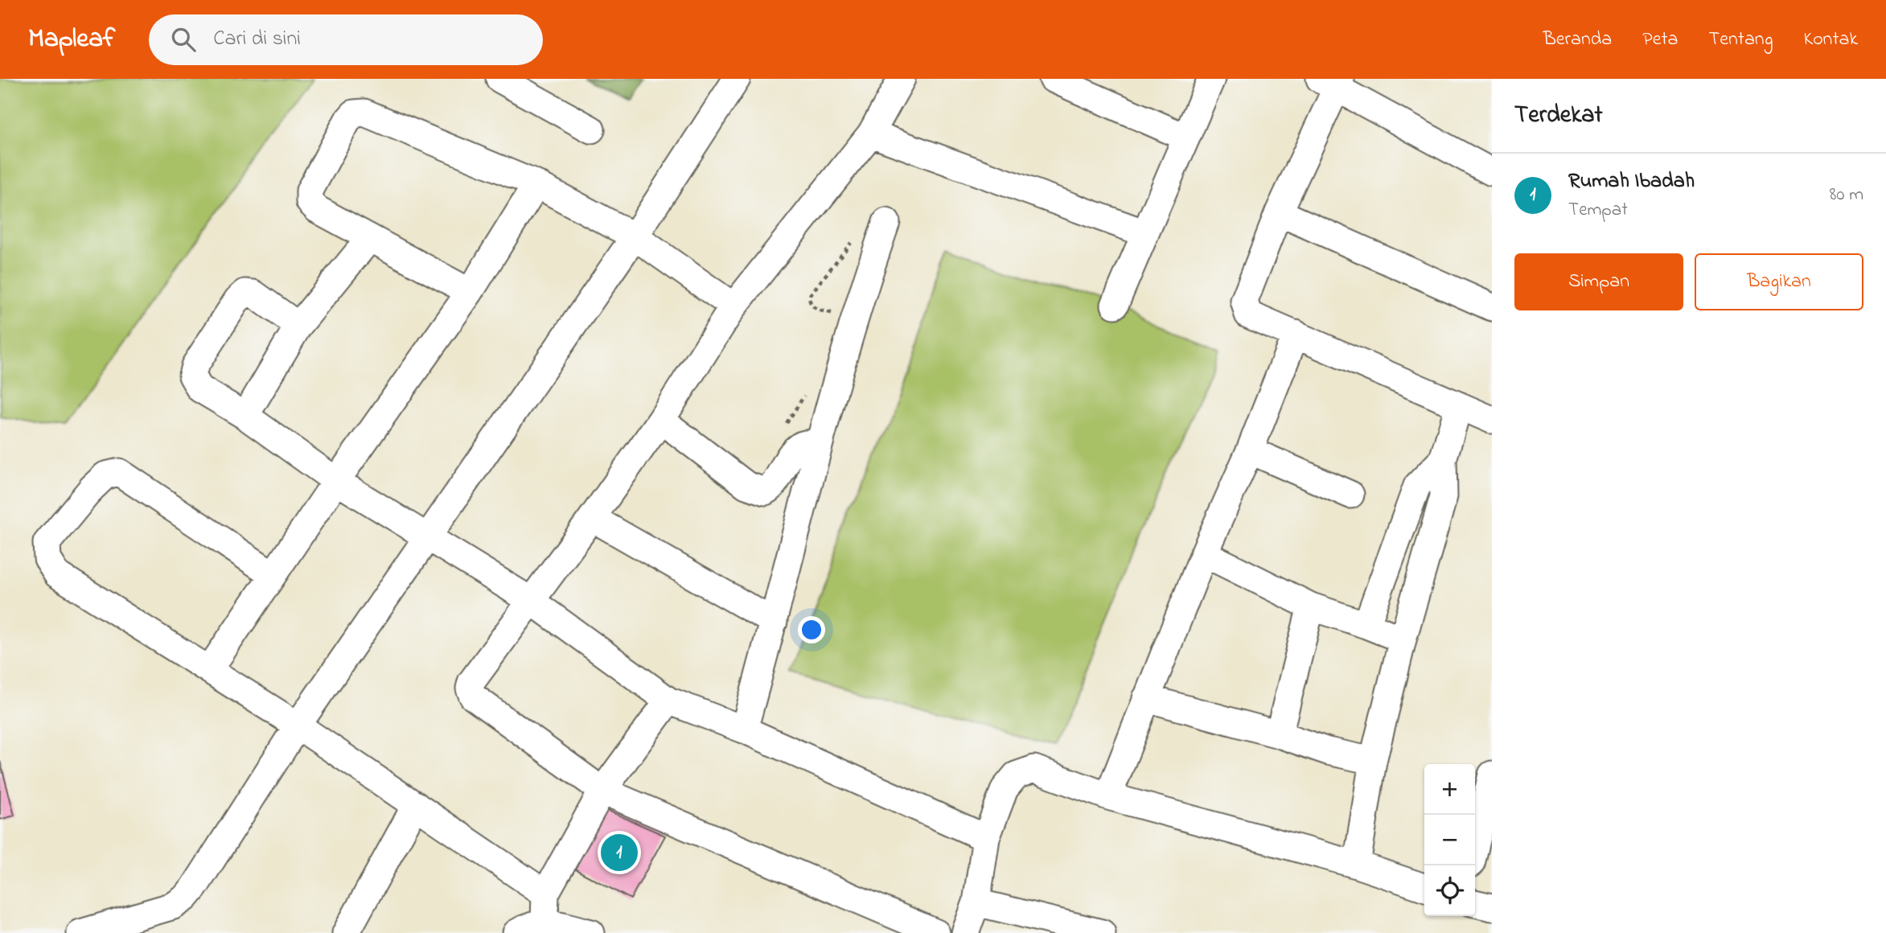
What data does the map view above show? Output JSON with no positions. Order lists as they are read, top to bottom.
{
  "page": {
    "header": "Mapleaf",
    "search": "Cari di sini",
    "nav": [
      "Beranda",
      "Peta",
      "Tentang",
      "Kontak"
    ],
    "heading": "Terdekat",
    "list": [
      {
        "mark": "1",
        "name": "Rumah Ibadah",
        "note": "Tempat",
        "value": "80 m"
      }
    ],
    "buttons": ["Simpan", "Bagikan"],
    "map_buttons": ["+", "−"],
    "pins": "1"
  }
}
